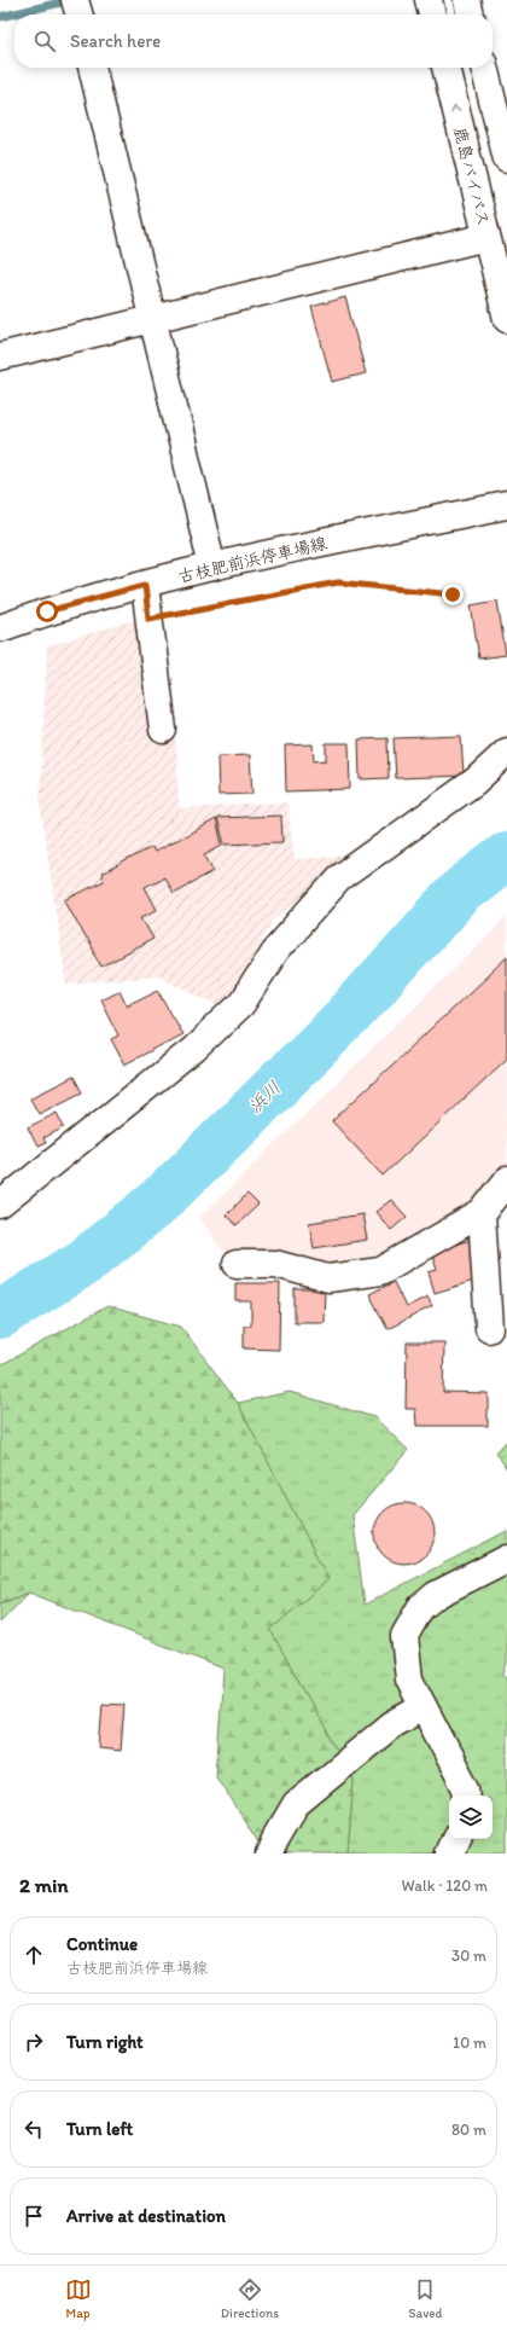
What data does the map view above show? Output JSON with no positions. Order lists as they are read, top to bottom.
{
  "streets": {
    "main road": ["鹿島バイパス", "古枝肥前浜停車場線"]
  },
  "water": ["浜川"],
  "page": {
    "search": "Search here",
    "heading": ["2 min", "Walk · 120 m"],
    "list": [
      ["Continue", "古枝肥前浜停車場線", "30 m"],
      ["Turn right", "10 m"],
      ["Turn left", "80 m"],
      "Arrive at destination"
    ],
    "nav": ["Map", "Directions", "Saved"]
  }
}
